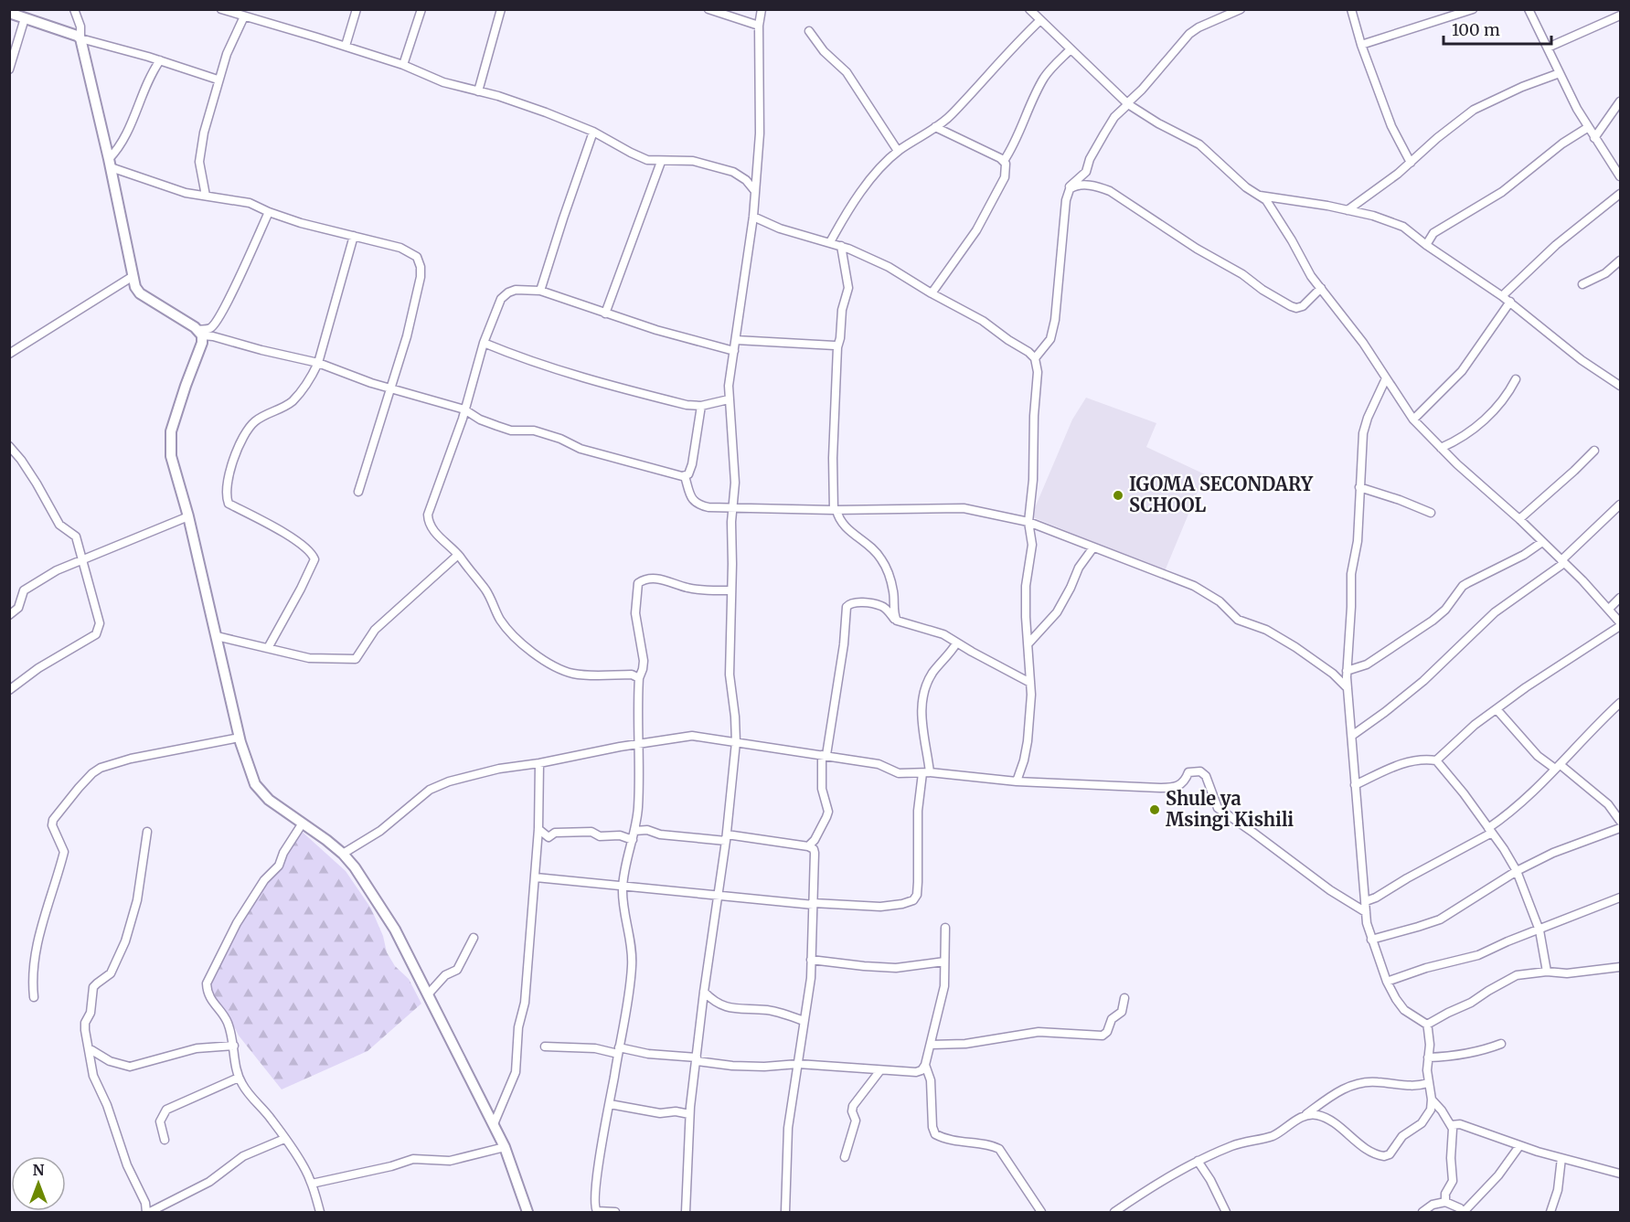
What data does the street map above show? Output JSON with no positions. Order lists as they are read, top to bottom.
{
  "places": ["IGOMA SECONDARY SCHOOL", "Shule ya Msingi Kishili"],
  "scale_bar": "100 m",
  "north": "top"
}
